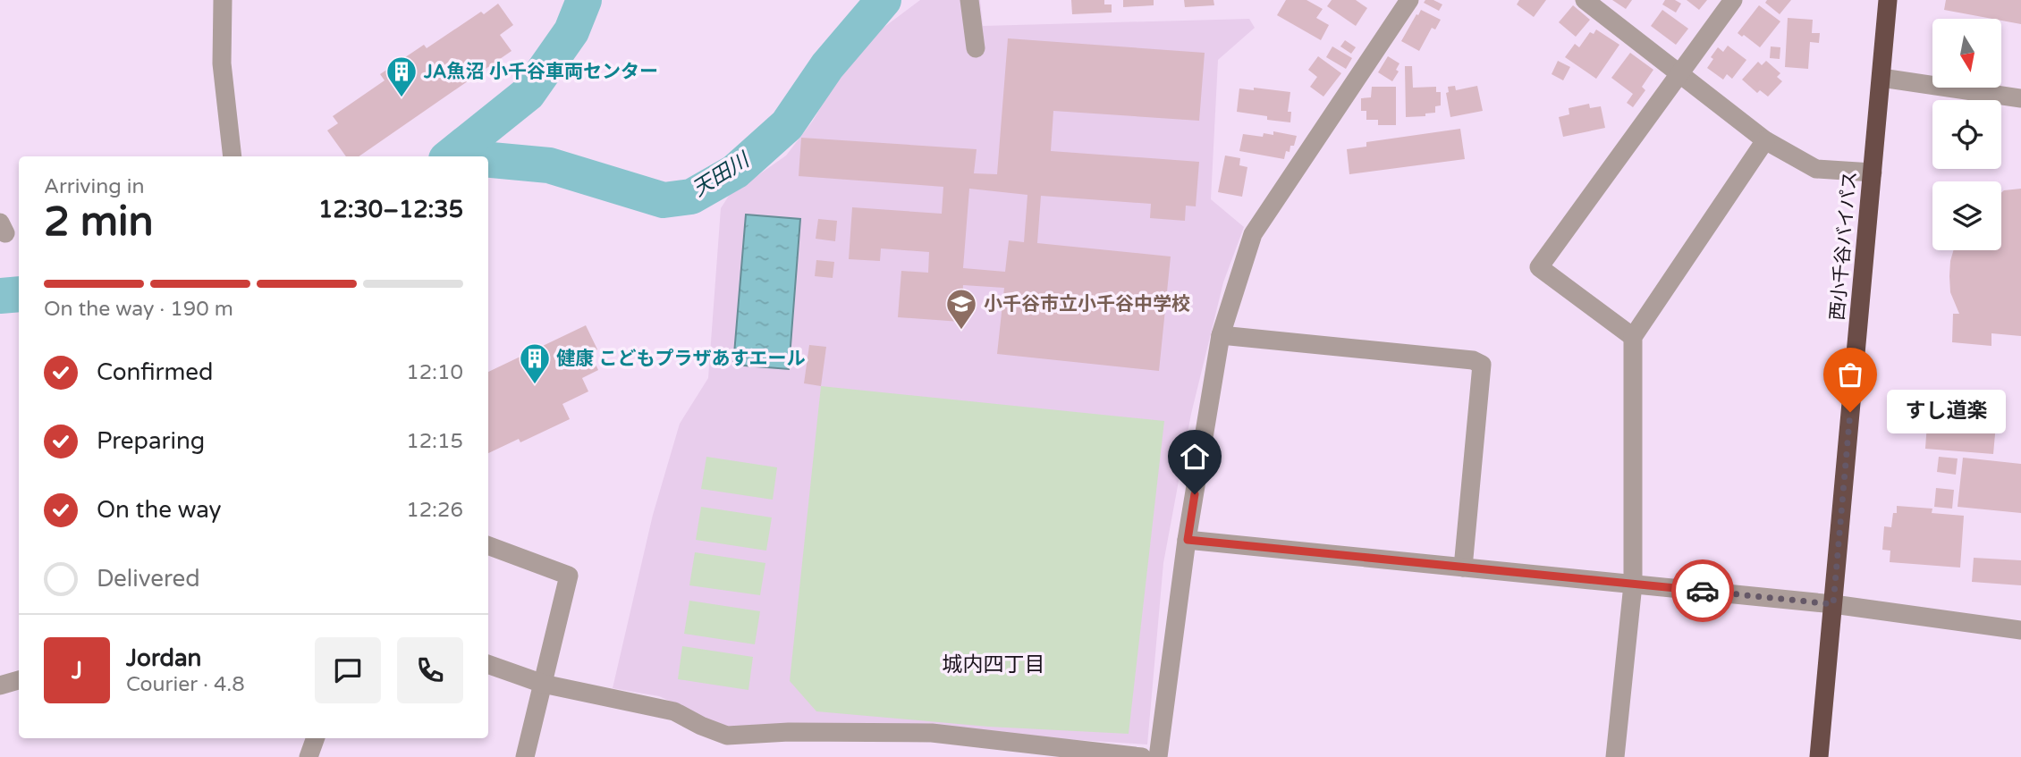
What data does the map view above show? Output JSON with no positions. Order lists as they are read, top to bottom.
{
  "streets": {
    "highway": ["西小千谷バイパス"]
  },
  "districts": ["城内四丁目"],
  "water": ["天田川"],
  "places": {
    "building": ["JA魚沼 小千谷車両センター", "健康 こどもプラザあすエール"],
    "school or university": ["小千谷市立小千谷中学校"],
    "other": ["すし道楽"]
  },
  "north": "bottom",
  "page": {
    "heading": ["2 min", "Arriving in", "12:30–12:35"],
    "panel": ["Jordan", "Courier · 4.8"],
    "bar": "On the way · 190 m",
    "list": [
      ["Confirmed", "12:10"],
      ["Preparing", "12:15"],
      ["On the way", "12:26"],
      "Delivered"
    ],
    "bubble": "すし道楽",
    "round": "J"
  }
}
